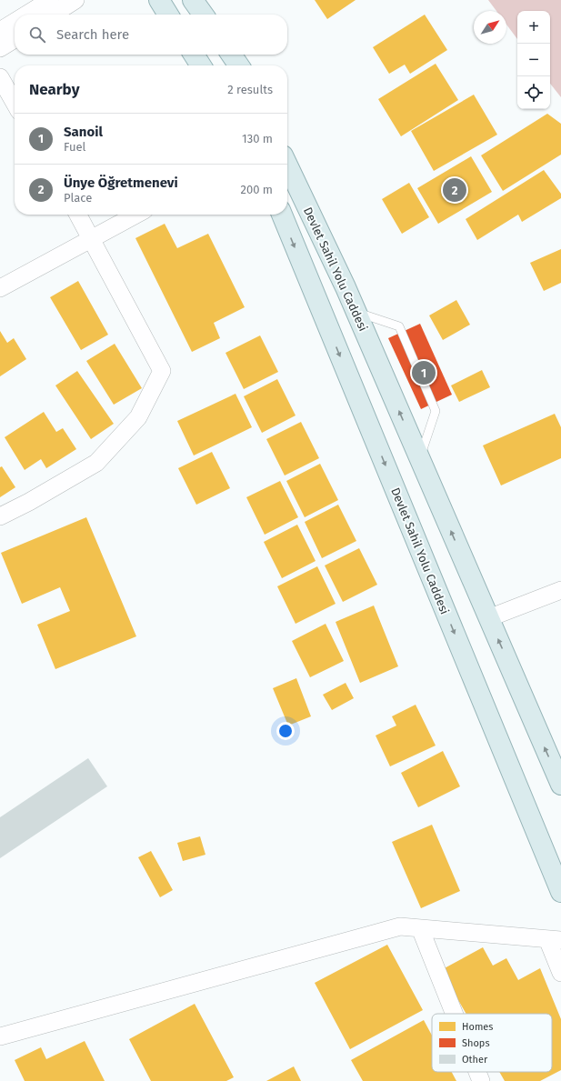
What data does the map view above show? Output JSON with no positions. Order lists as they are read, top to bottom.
{
  "streets": {
    "main road": ["Devlet Sahil Yolu Caddesi"]
  },
  "legend": ["Homes", "Shops", "Other"],
  "north": "top right",
  "page": {
    "map_buttons": ["+", "−"],
    "search": "Search here",
    "heading": ["Nearby", "2 results"],
    "list": [
      {
        "mark": "1",
        "name": "Sanoil",
        "note": "Fuel",
        "value": "130 m"
      },
      {
        "mark": "2",
        "name": "Ünye Öğretmenevi",
        "note": "Place",
        "value": "200 m"
      }
    ],
    "pins": ["2", "1"]
  }
}
